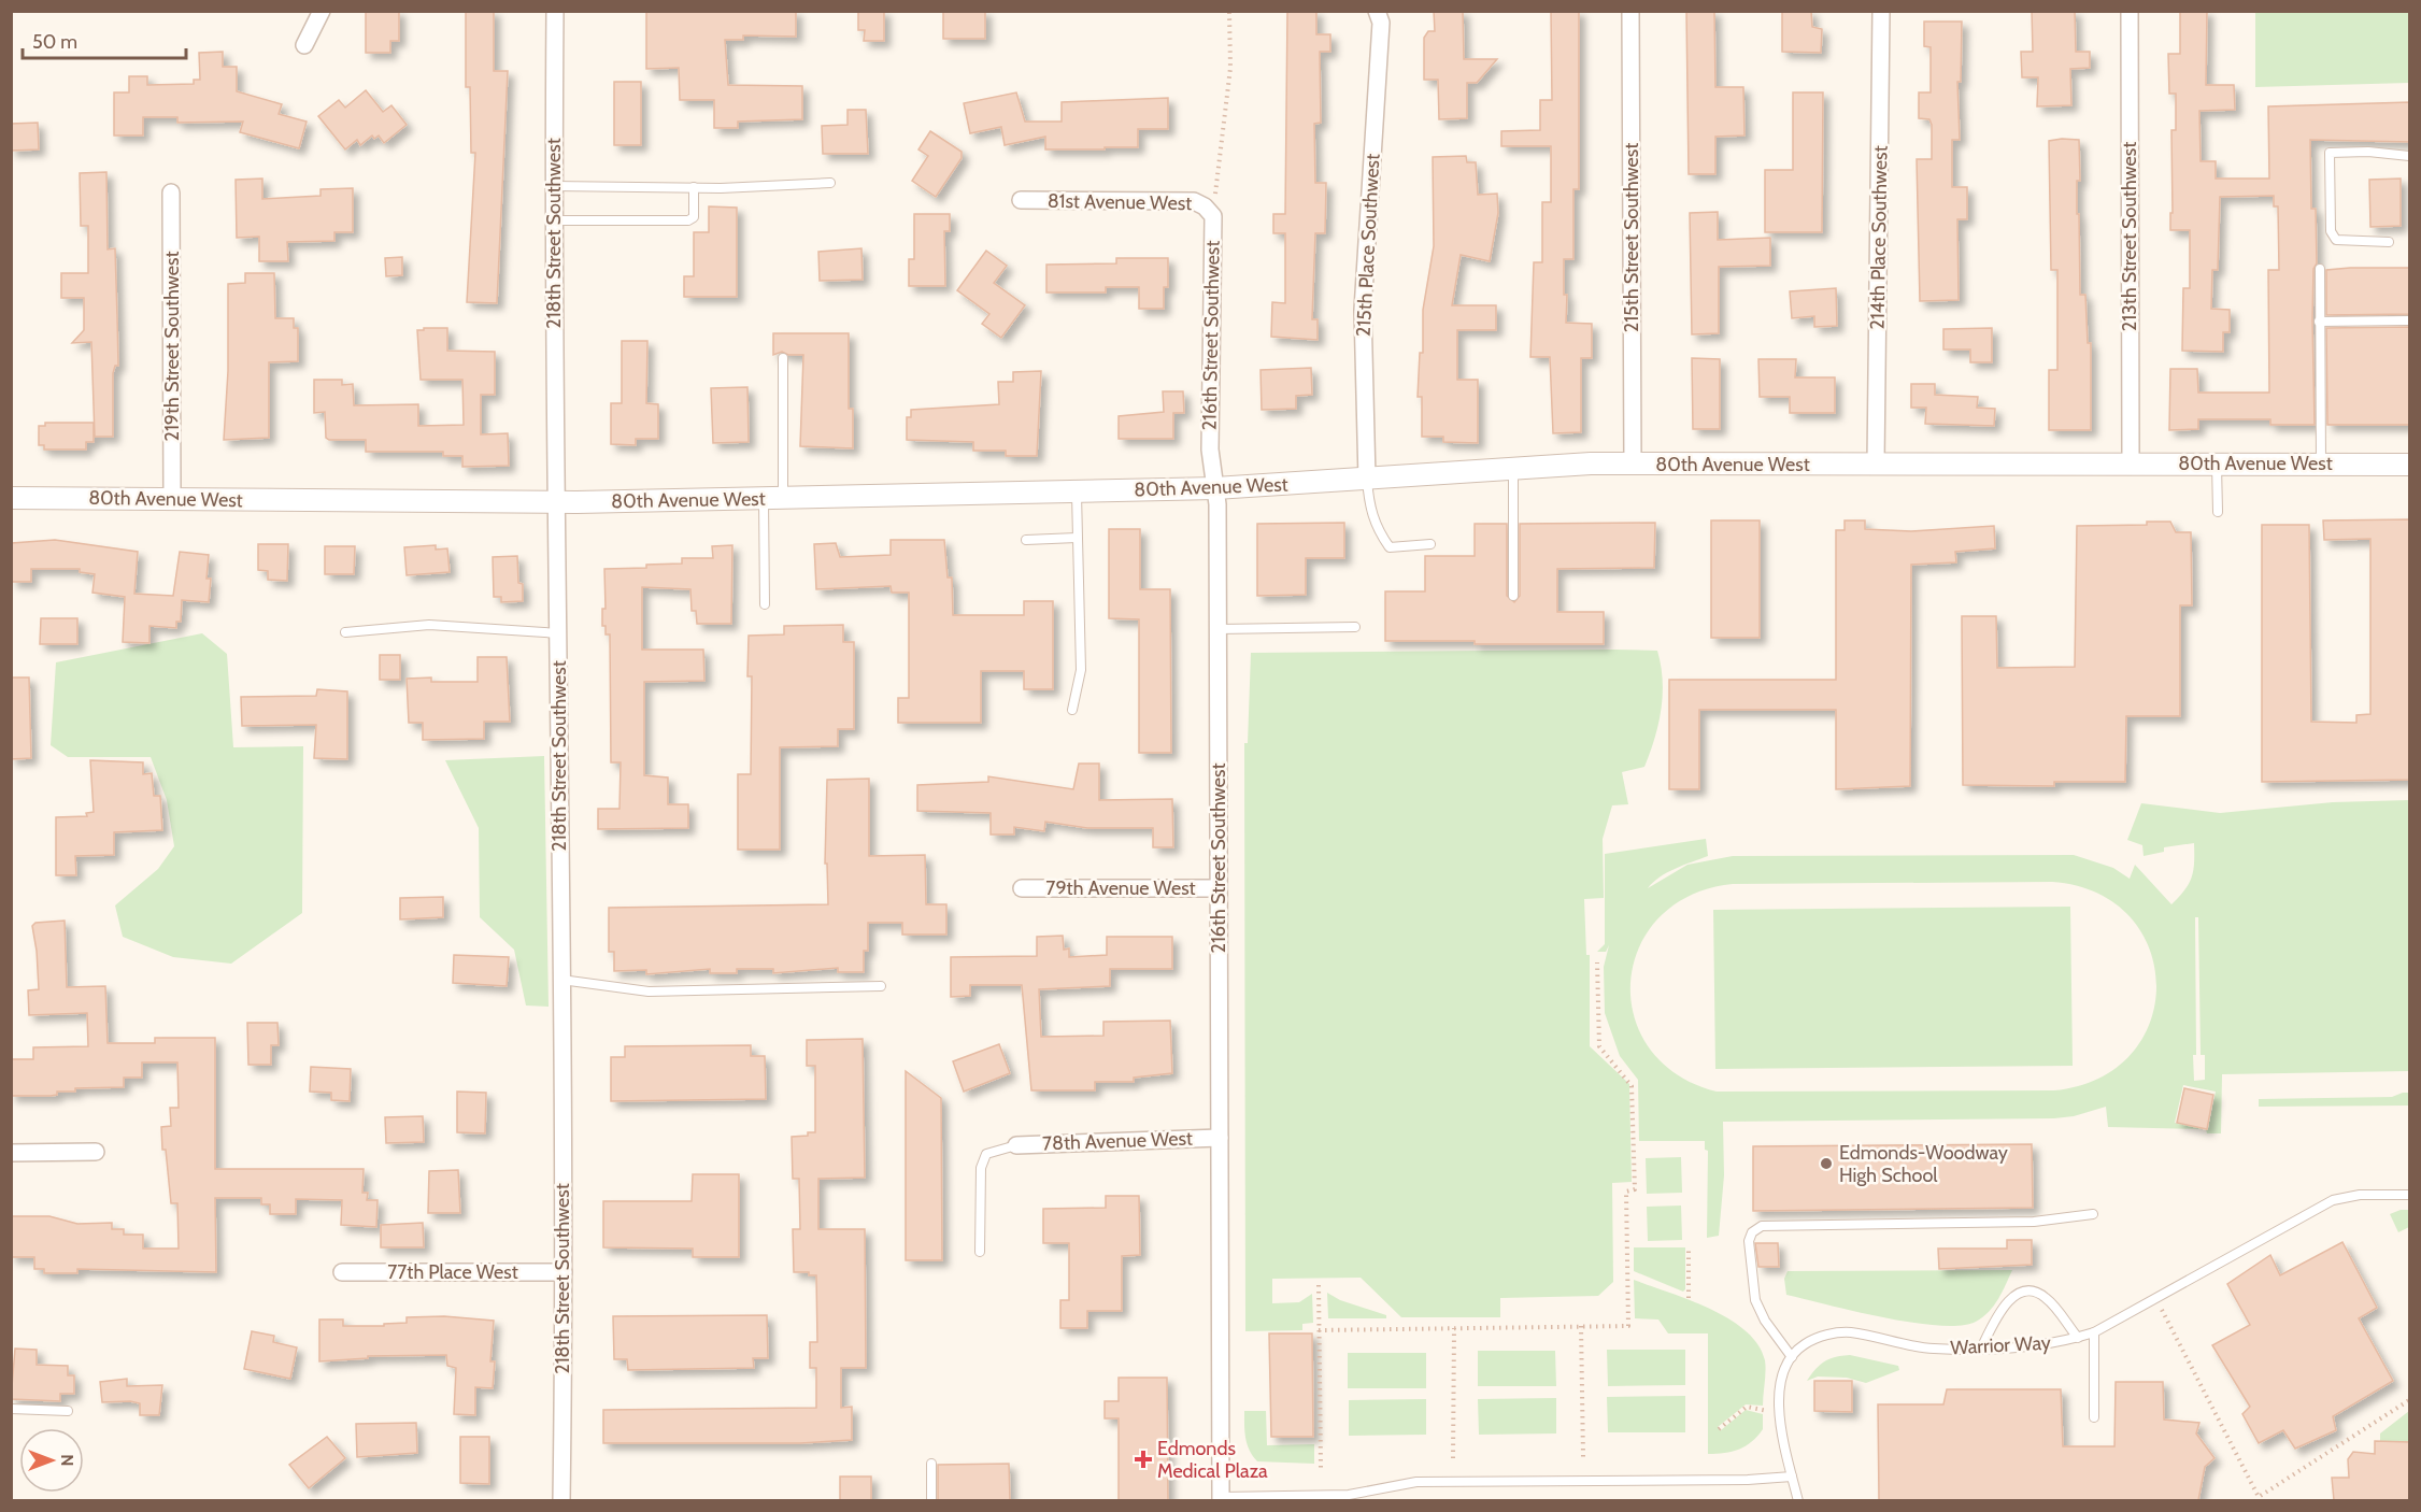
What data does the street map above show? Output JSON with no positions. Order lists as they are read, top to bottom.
{
  "streets": {
    "street": [
      "81st Avenue West",
      "218th Street Southwest",
      "213th Street Southwest",
      "215th Street Southwest",
      "214th Place Southwest",
      "215th Place Southwest",
      "216th Street Southwest",
      "219th Street Southwest",
      "80th Avenue West",
      "79th Avenue West",
      "78th Avenue West",
      "77th Place West"
    ],
    "lane": ["Warrior Way"]
  },
  "crossings": [
    ["81st Avenue West", "216th Street Southwest"],
    ["218th Street Southwest", "80th Avenue West"],
    ["218th Street Southwest", "77th Place West"],
    ["213th Street Southwest", "80th Avenue West"],
    ["215th Street Southwest", "80th Avenue West"],
    ["214th Place Southwest", "80th Avenue West"],
    ["215th Place Southwest", "80th Avenue West"],
    ["216th Street Southwest", "80th Avenue West"],
    ["216th Street Southwest", "79th Avenue West"],
    ["216th Street Southwest", "78th Avenue West"],
    ["219th Street Southwest", "80th Avenue West"]
  ],
  "places": {
    "other": ["Edmonds-Woodway High School"],
    "health": ["Edmonds Medical Plaza"]
  },
  "scale_bar": "50 m",
  "north": "right"
}
